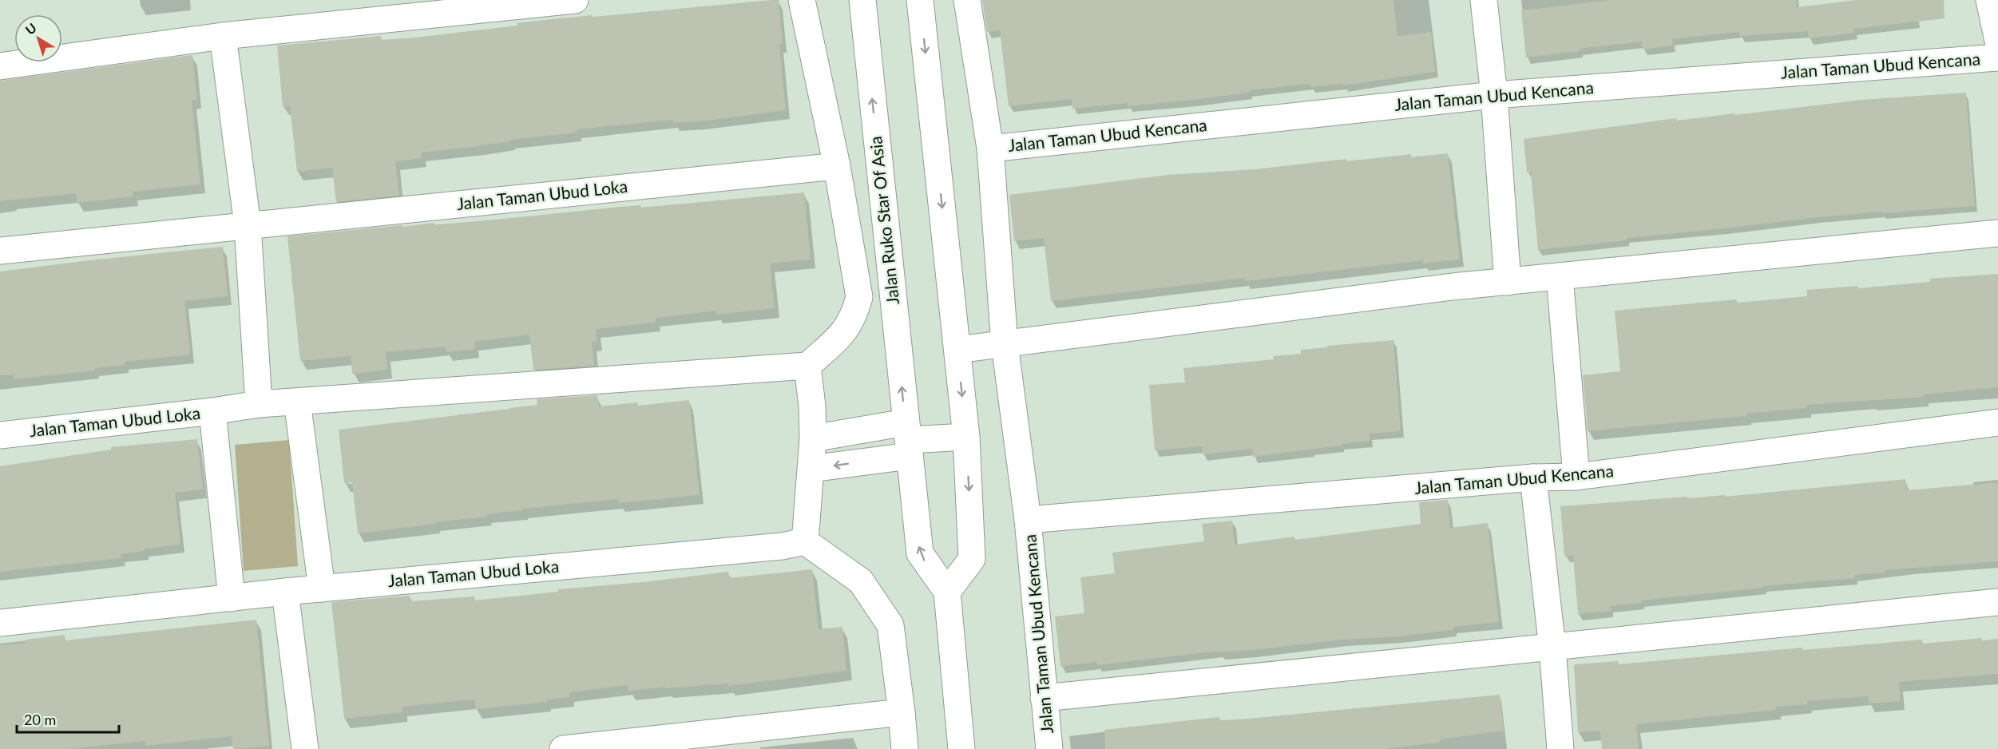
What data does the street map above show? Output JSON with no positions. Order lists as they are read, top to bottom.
{
  "streets": {
    "street": ["Jalan Taman Ubud Kencana", "Jalan Taman Ubud Loka", "Jalan Ruko Star Of Asia"]
  },
  "scale_bar": "20 m",
  "north": "top left"
}
